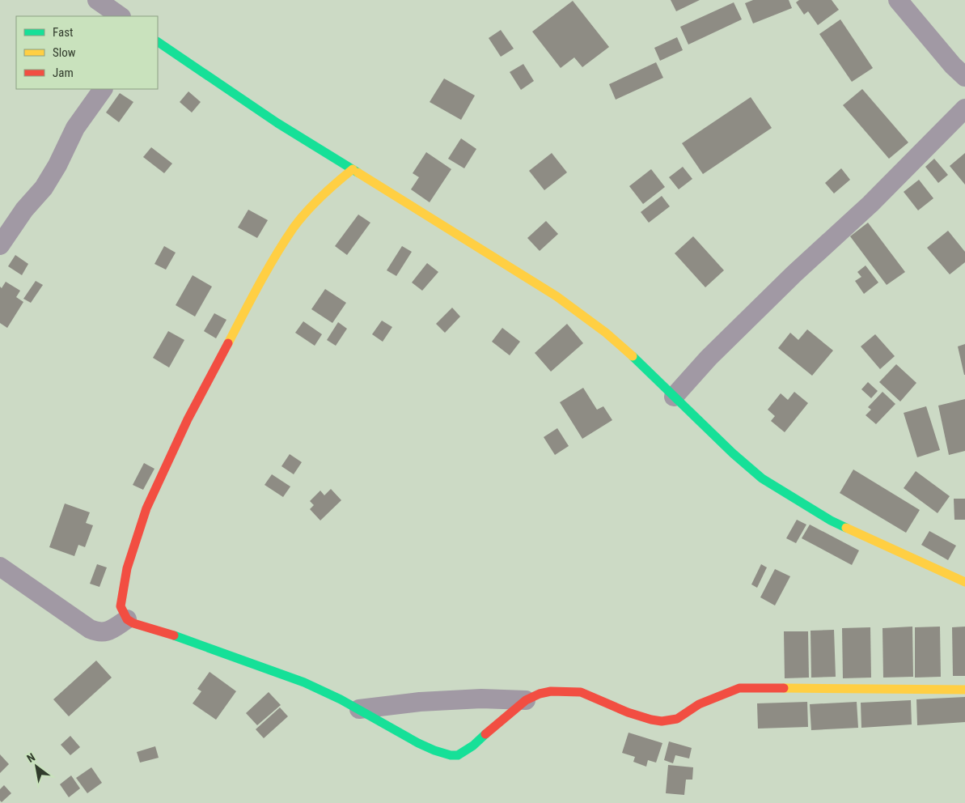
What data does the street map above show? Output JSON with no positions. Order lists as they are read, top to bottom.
{
  "legend": ["Fast", "Slow", "Jam"],
  "north": "top left"
}
